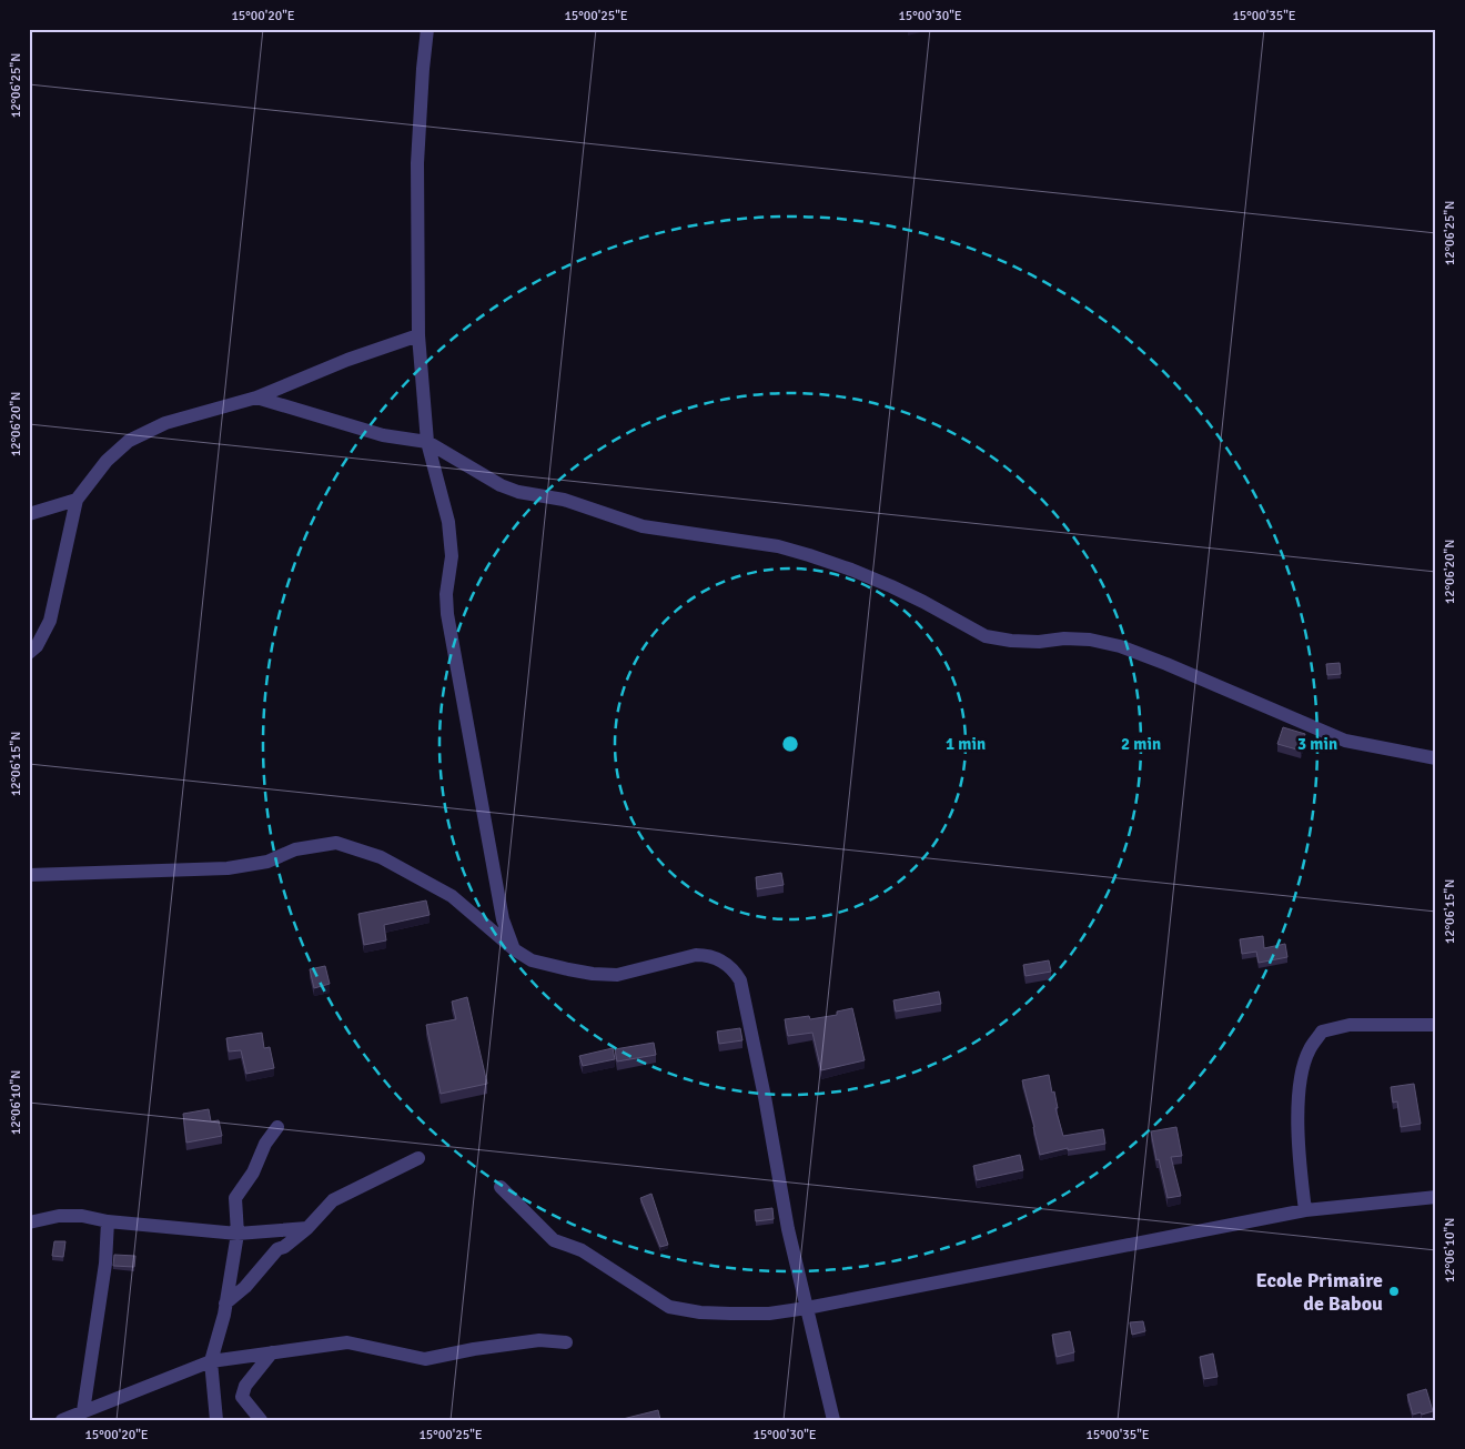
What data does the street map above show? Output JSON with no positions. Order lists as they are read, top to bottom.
{
  "places": ["Ecole Primaire de Babou"],
  "coordinates": [
    "15°00'20\"E",
    "15°00'25\"E",
    "15°00'30\"E",
    "15°00'35\"E",
    "12°06'25\"N",
    "12°06'20\"N",
    "12°06'15\"N",
    "12°06'10\"N"
  ],
  "rings": ["1 min", "2 min", "3 min"]
}
